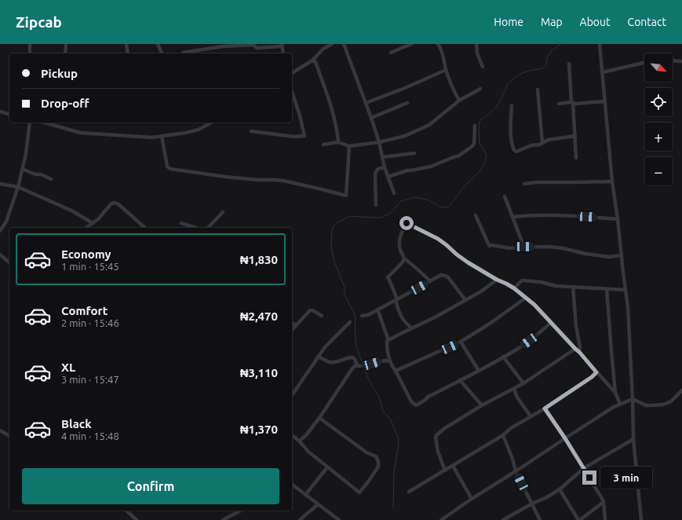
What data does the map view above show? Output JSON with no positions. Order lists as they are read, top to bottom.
{
  "north": "bottom right",
  "page": {
    "header": "Zipcab",
    "nav": [
      "Home",
      "Map",
      "About",
      "Contact"
    ],
    "map_buttons": ["+", "−"],
    "banner": ["Pickup", "Drop-off"],
    "list": [
      {
        "name": "Economy",
        "note": "1 min · 15:45",
        "value": "₦1,830"
      },
      {
        "name": "Comfort",
        "note": "2 min · 15:46",
        "value": "₦2,470"
      },
      {
        "name": "XL",
        "note": "3 min · 15:47",
        "value": "₦3,110"
      },
      {
        "name": "Black",
        "note": "4 min · 15:48",
        "value": "₦1,370"
      }
    ],
    "buttons": "Confirm",
    "bubble": "3 min"
  }
}
